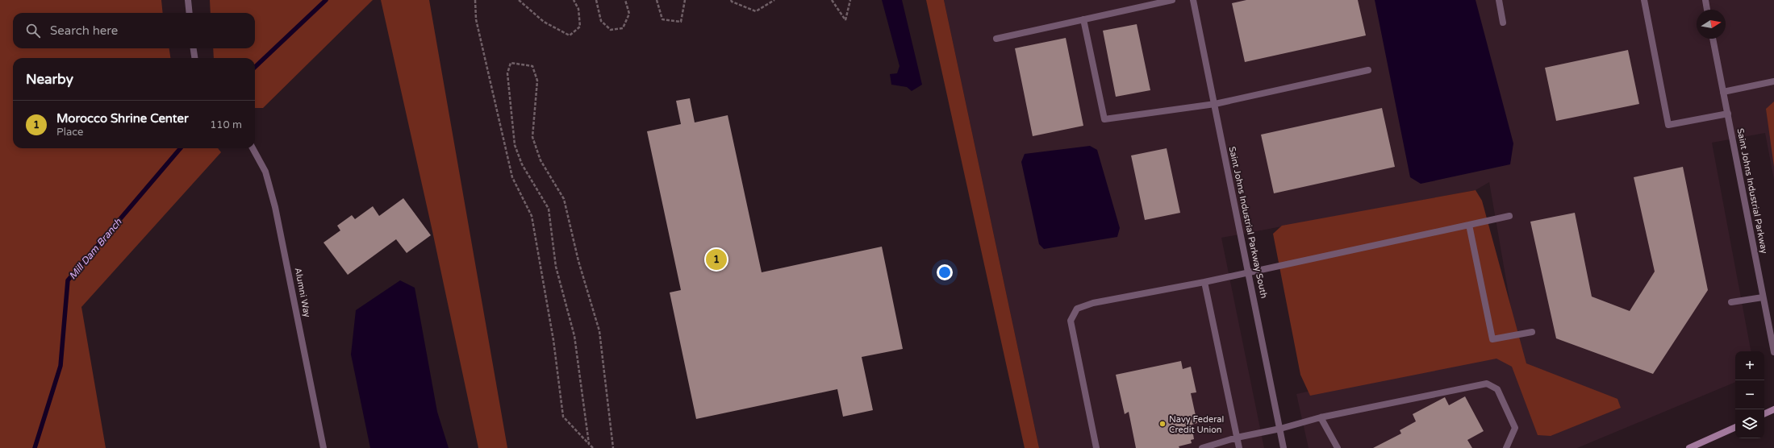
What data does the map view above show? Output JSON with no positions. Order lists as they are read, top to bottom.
{
  "streets": {
    "street": ["Saint Johns Industrial Parkway", "Saint Johns Industrial Parkway South", "Alumni Way"]
  },
  "water": ["Mill Dam Branch"],
  "places": ["Navy Federal Credit Union"],
  "north": "right",
  "page": {
    "search": "Search here",
    "heading": "Nearby",
    "list": [
      {
        "mark": "1",
        "name": "Morocco Shrine Center",
        "note": "Place",
        "value": "110 m"
      }
    ],
    "pins": "1",
    "map_buttons": ["+", "−"]
  }
}
